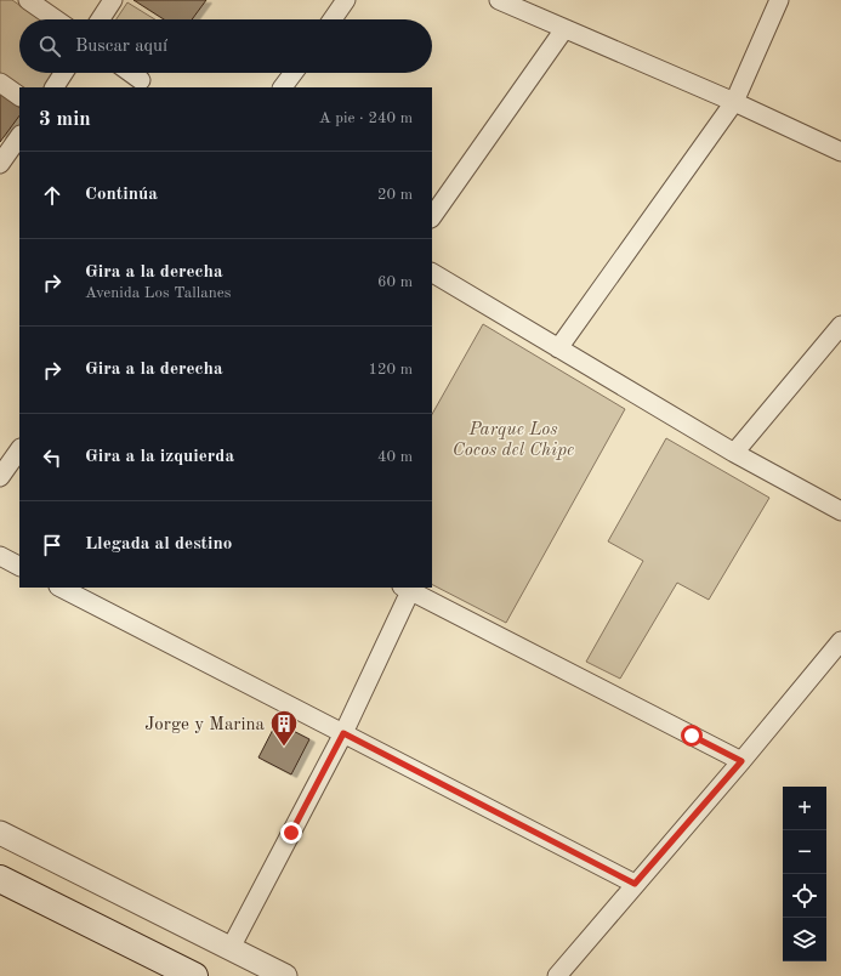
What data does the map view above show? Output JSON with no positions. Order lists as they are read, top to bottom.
{
  "parks": ["Parque Los Cocos del Chipe"],
  "places": {
    "building": ["Jorge y Marina"]
  },
  "page": {
    "search": "Buscar aquí",
    "heading": ["3 min", "A pie · 240 m"],
    "list": [
      ["Continúa", "20 m"],
      ["Gira a la derecha", "Avenida Los Tallanes", "60 m"],
      ["Gira a la derecha", "120 m"],
      ["Gira a la izquierda", "40 m"],
      "Llegada al destino"
    ],
    "map_buttons": ["+", "−"]
  }
}
